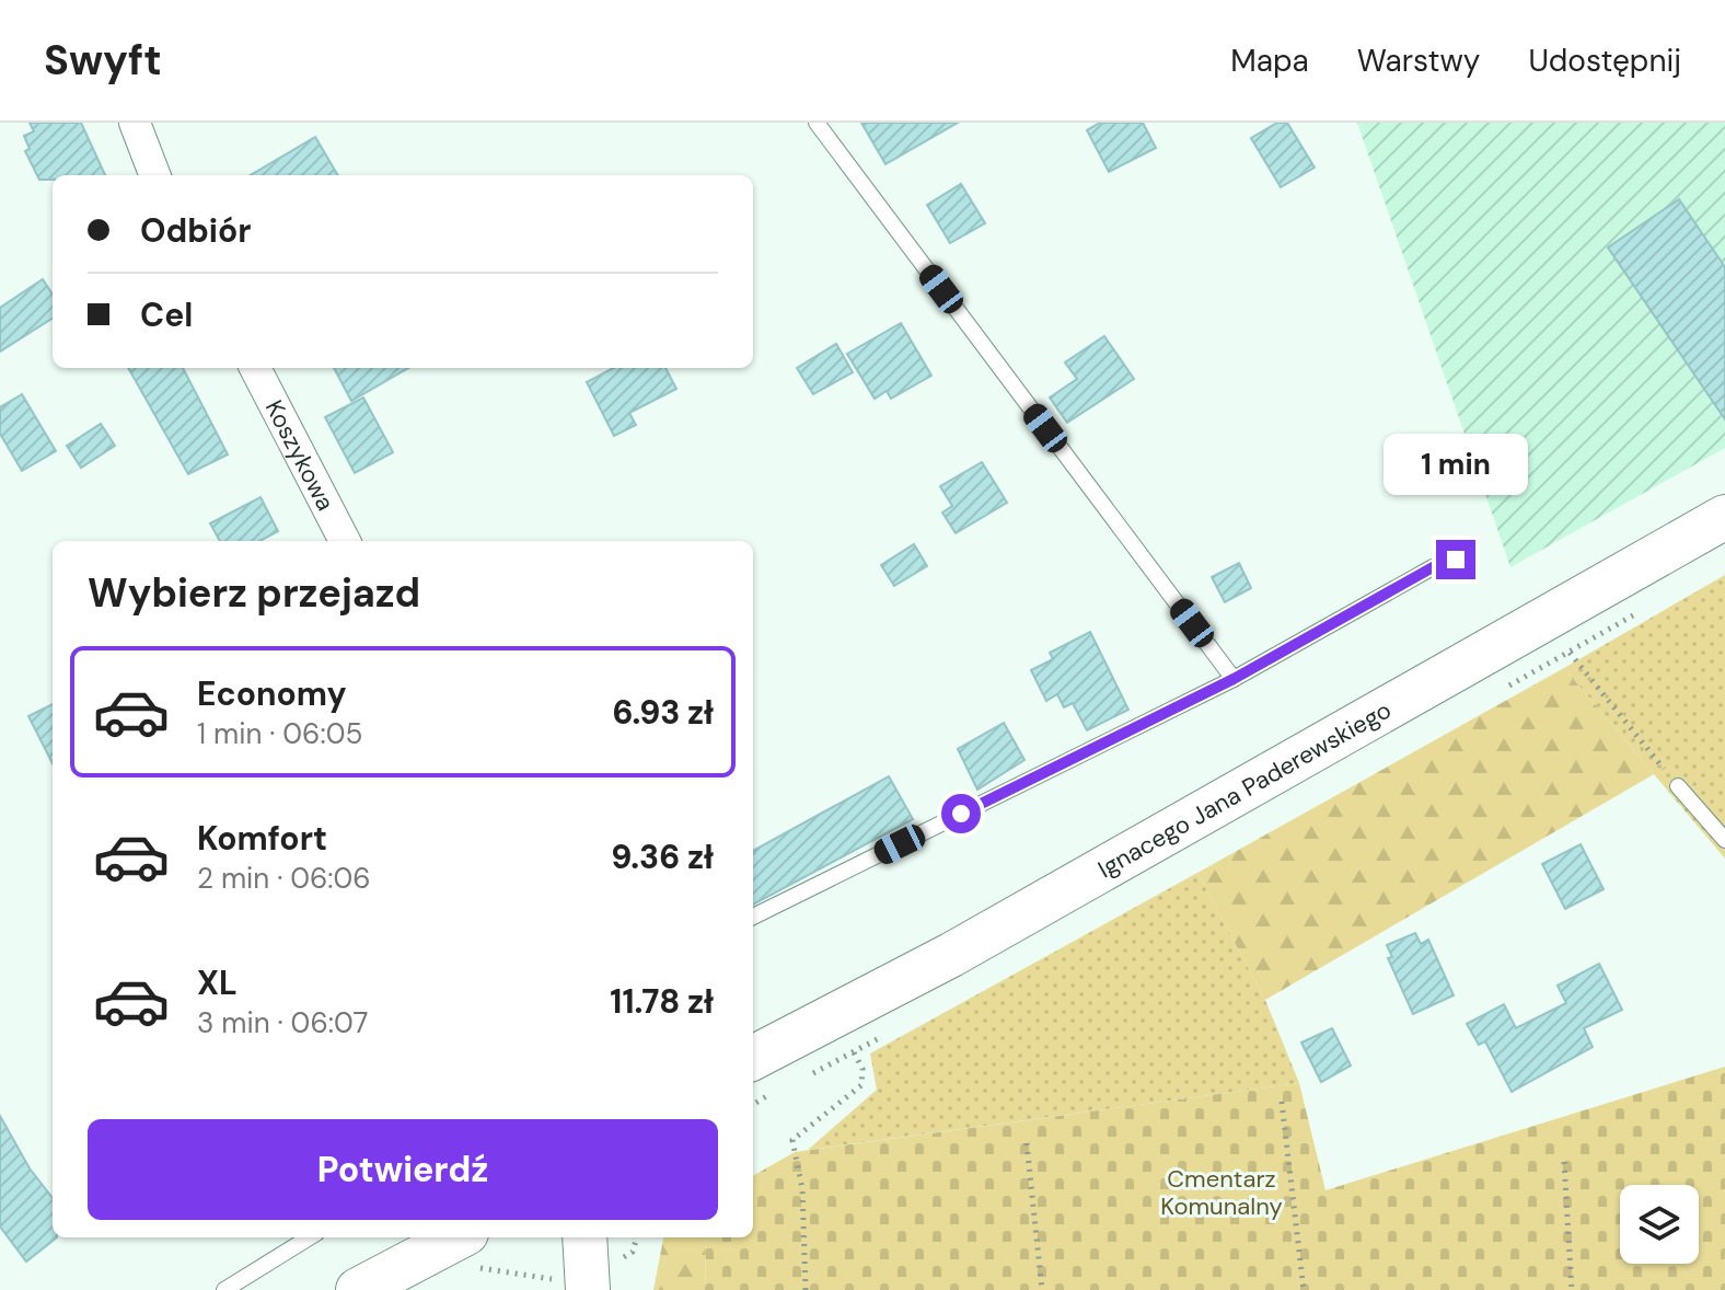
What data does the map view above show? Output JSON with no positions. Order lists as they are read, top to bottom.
{
  "streets": {
    "main road": ["Ignacego Jana Paderewskiego"],
    "street": ["Koszykowa"]
  },
  "parks": ["Cmentarz Komunalny"],
  "page": {
    "header": "Swyft",
    "nav": ["Mapa", "Warstwy", "Udostępnij"],
    "banner": ["Odbiór", "Cel"],
    "bubble": "1 min",
    "heading": "Wybierz przejazd",
    "list": [
      {
        "name": "Economy",
        "note": "1 min · 06:05",
        "value": "6.93 zł"
      },
      {
        "name": "Komfort",
        "note": "2 min · 06:06",
        "value": "9.36 zł"
      },
      {
        "name": "XL",
        "note": "3 min · 06:07",
        "value": "11.78 zł"
      }
    ],
    "buttons": "Potwierdź"
  }
}
